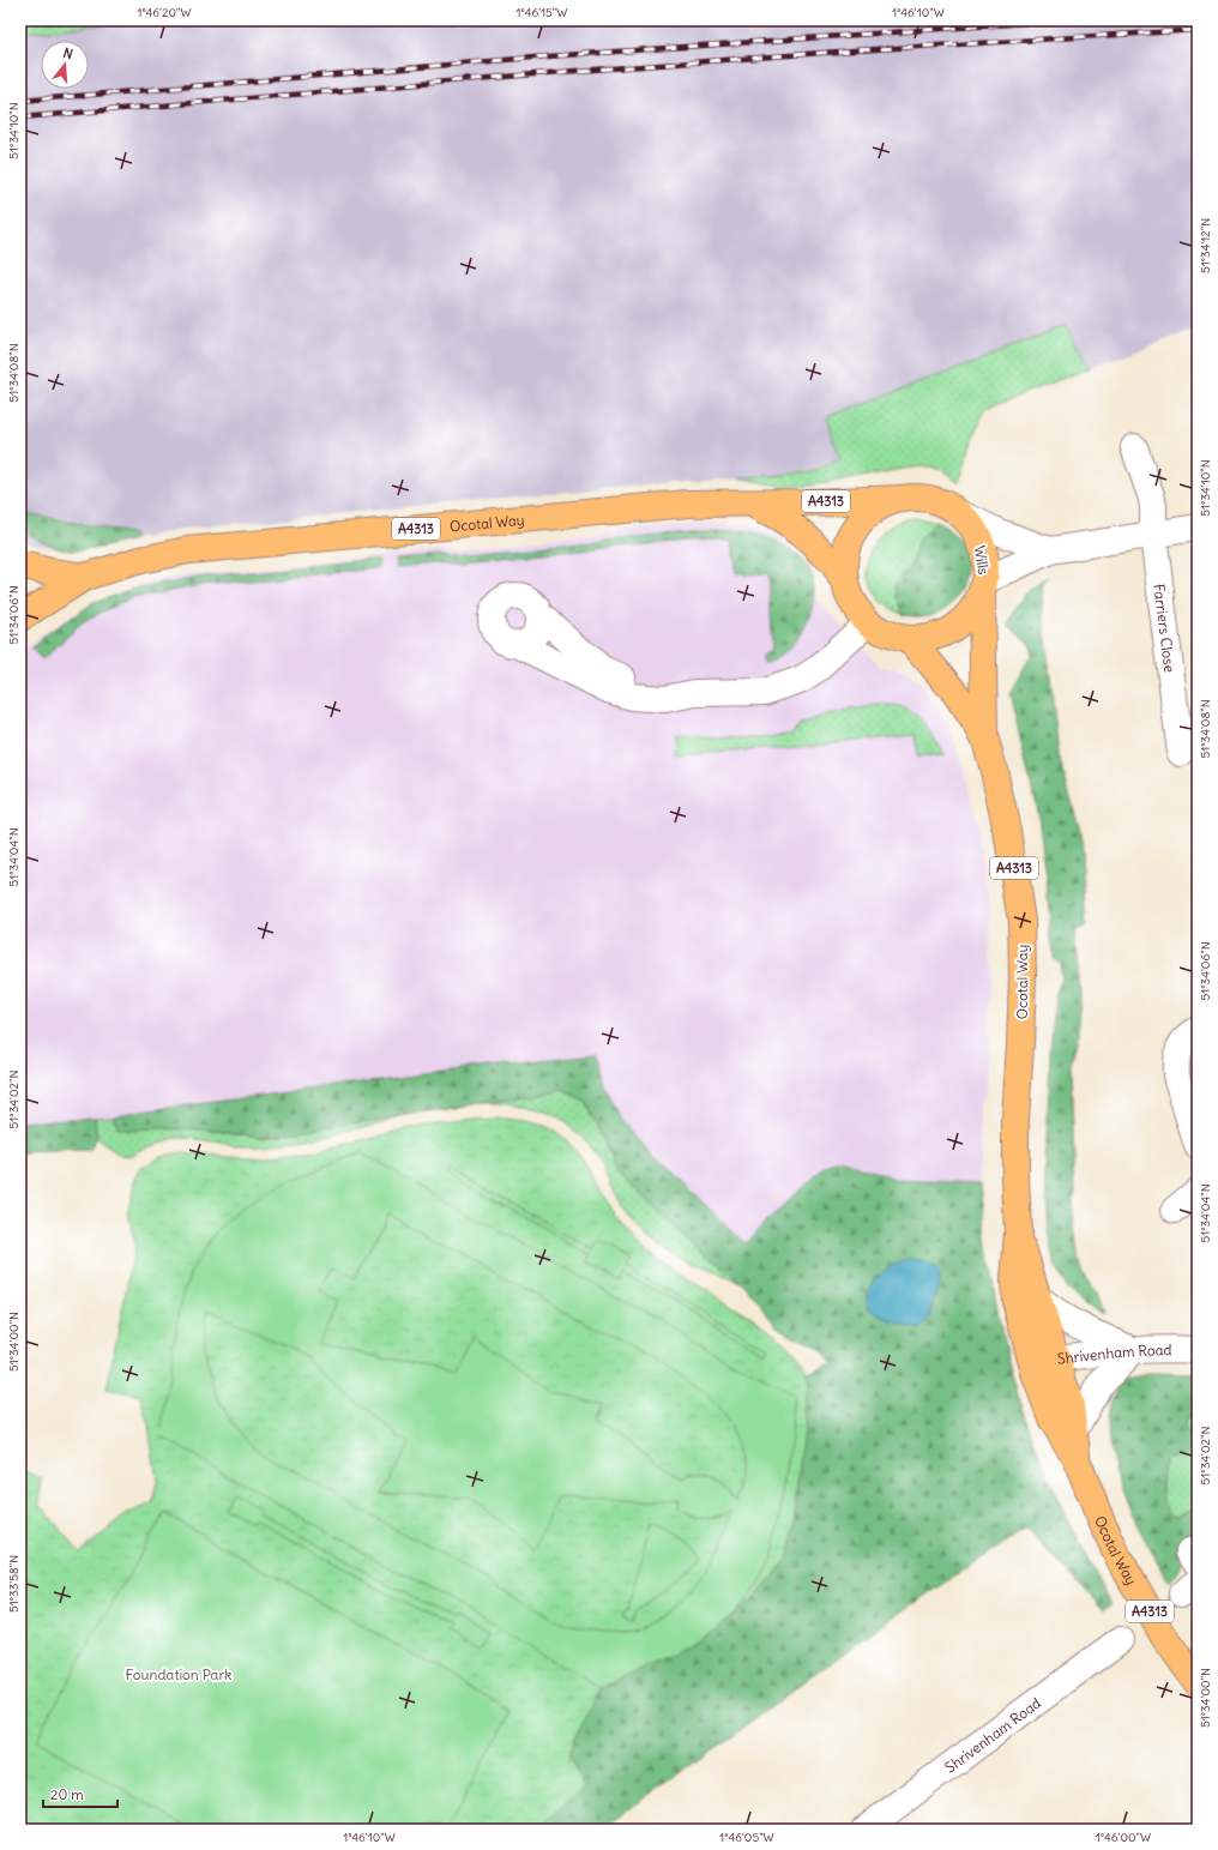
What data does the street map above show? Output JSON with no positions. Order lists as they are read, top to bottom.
{
  "streets": {
    "main road": ["A4313", "Ocotal Way", "Wills"],
    "street": ["Farriers Close", "Shrivenham Road"]
  },
  "crossings": [
    ["Ocotal Way", "Wills"],
    ["Ocotal Way", "Shrivenham Road"]
  ],
  "parks": ["Foundation Park"],
  "scale_bar": "20 m",
  "north": "top",
  "coordinates": [
    "1°46'20\"W",
    "1°46'15\"W",
    "1°46'10\"W",
    "51°34'10\"N",
    "51°34'12\"N",
    "51°34'08\"N",
    "51°34'06\"N",
    "51°34'04\"N",
    "51°34'02\"N",
    "51°34'00\"N",
    "51°33'58\"N",
    "1°46'05\"W",
    "1°46'00\"W"
  ]
}
